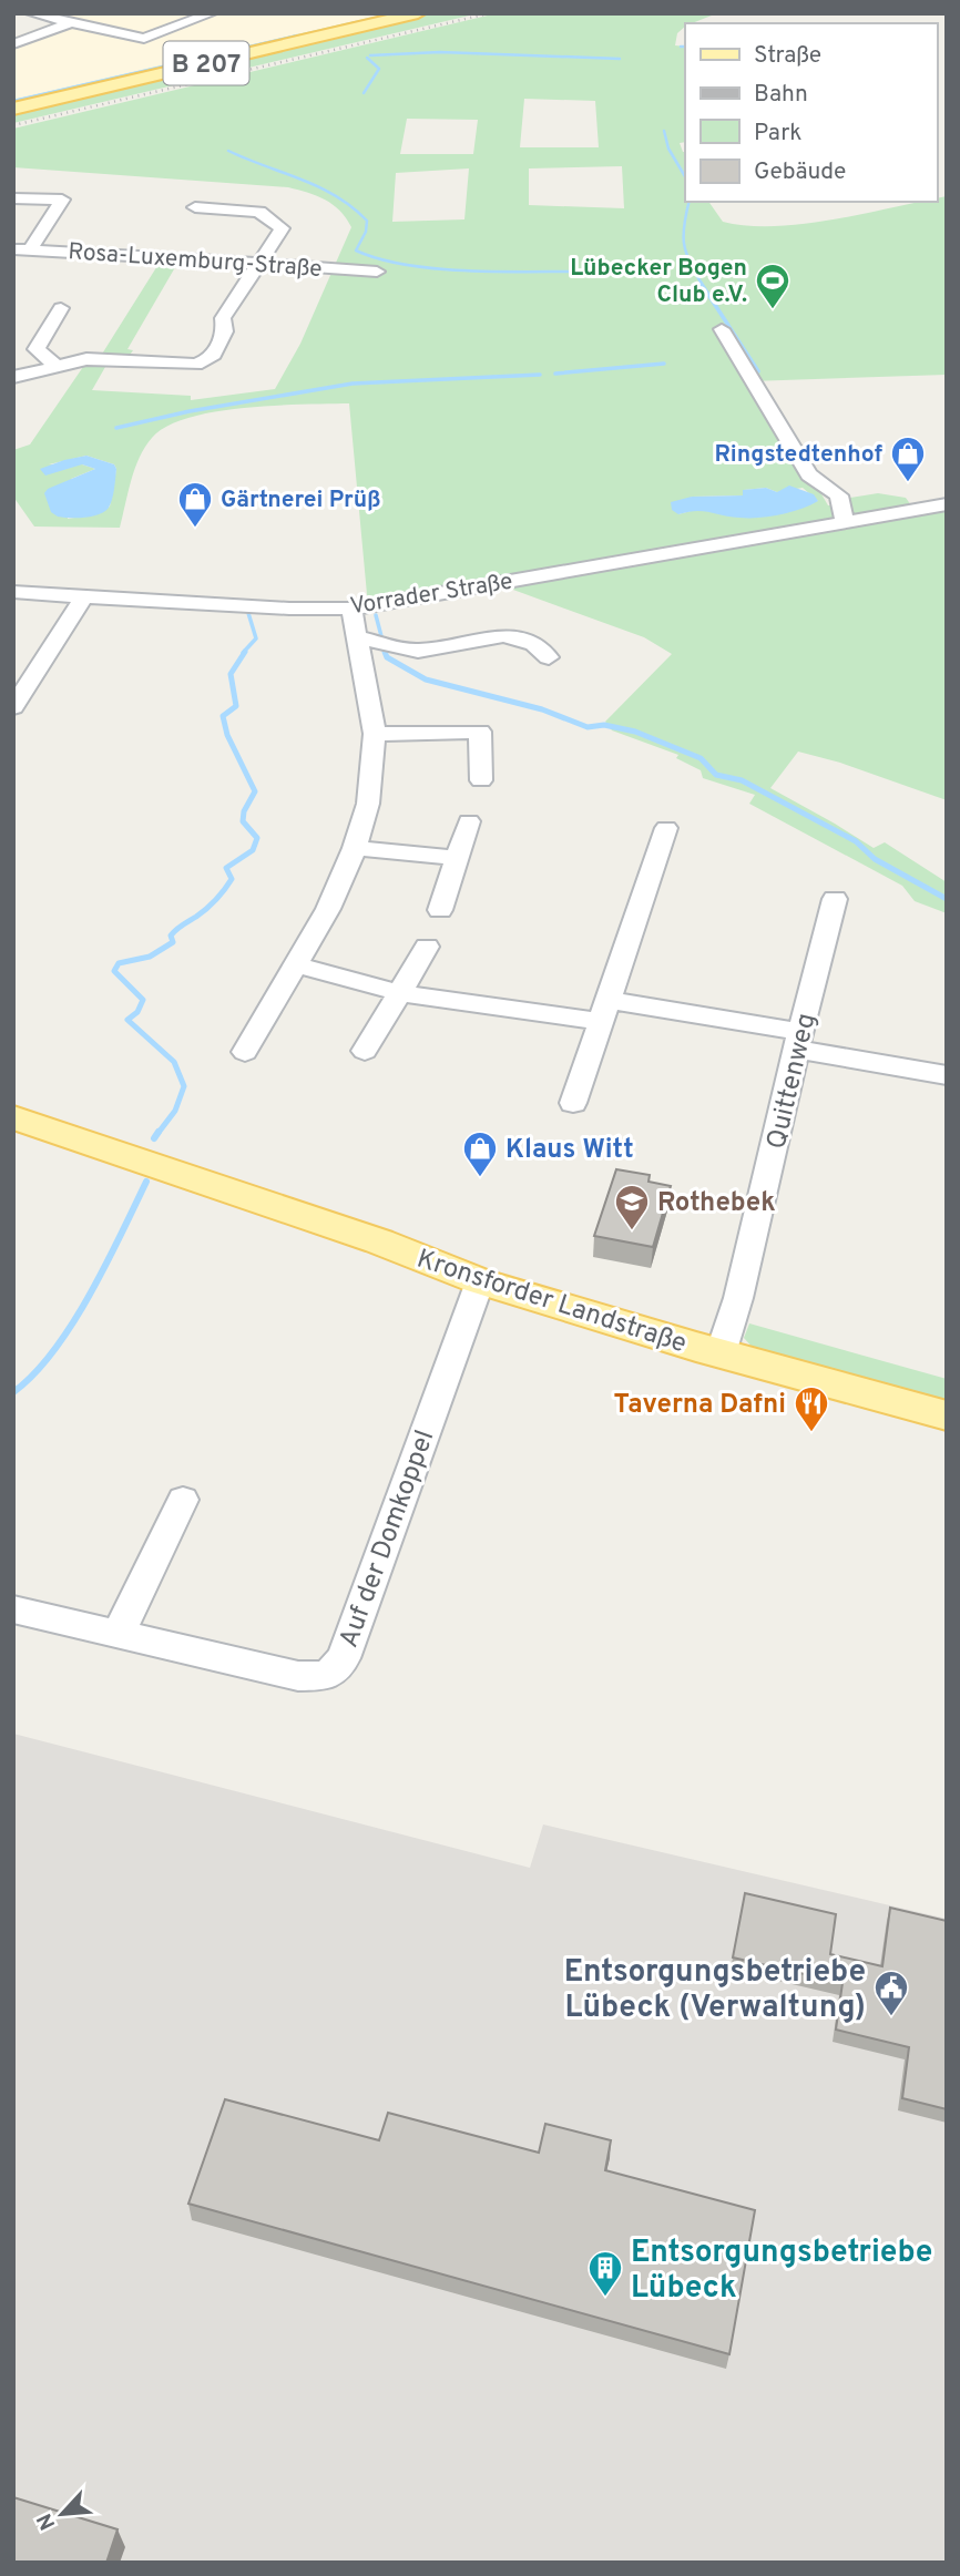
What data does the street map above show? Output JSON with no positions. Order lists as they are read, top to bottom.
{
  "streets": {
    "main road": ["B 207", "Kronsforder Landstraße"],
    "street": [
      "Rosa-Luxemburg-Straße",
      "Vorrader Straße",
      "Quittenweg",
      "Auf der Domkoppel"
    ]
  },
  "crossings": [
    ["Quittenweg", "Kronsforder Landstraße"],
    ["Kronsforder Landstraße", "Auf der Domkoppel"]
  ],
  "places": {
    "sports": ["Lübecker Bogen Club e.V."],
    "shop": ["Ringstedtenhof", "Gärtnerei Prüß", "Klaus Witt"],
    "school or university": ["Rothebek"],
    "restaurant": ["Taverna Dafni"],
    "public building": ["Entsorgungsbetriebe Lübeck (Verwaltung)"],
    "building": ["Entsorgungsbetriebe Lübeck"]
  },
  "legend": [
    "Straße",
    "Bahn",
    "Park",
    "Gebäude"
  ],
  "north": "bottom left"
}
